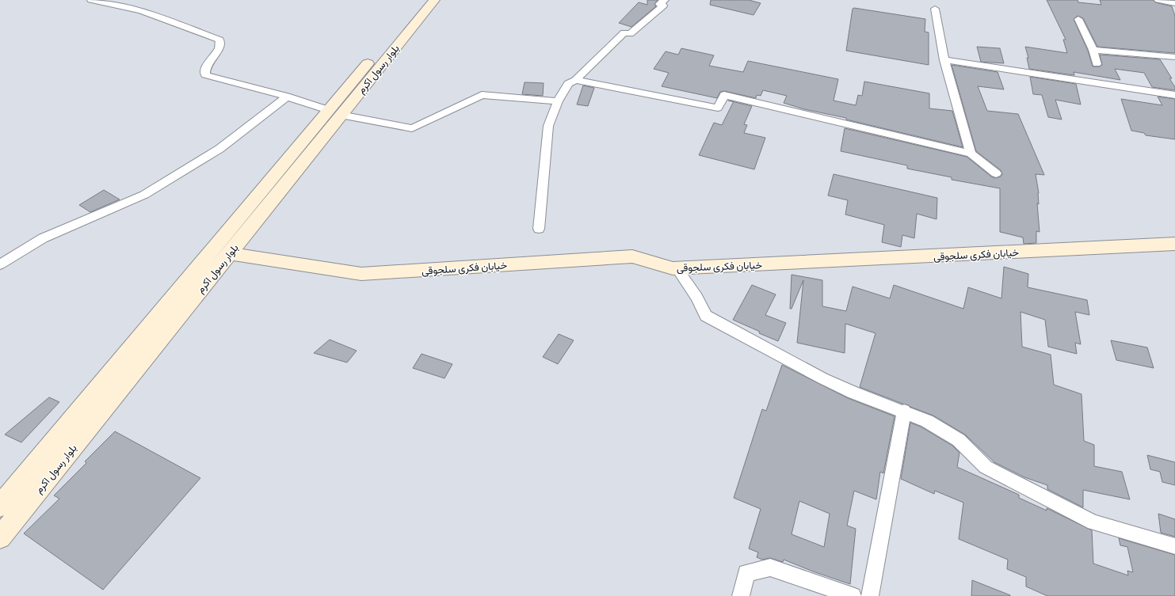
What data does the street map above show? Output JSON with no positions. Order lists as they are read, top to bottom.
{
  "streets": {
    "main road": ["بلوار رسول اکرم", "خیابان فکری سلجوقی"]
  },
  "crossings": [
    ["بلوار رسول اکرم", "خیابان فکری سلجوقی"]
  ]
}
